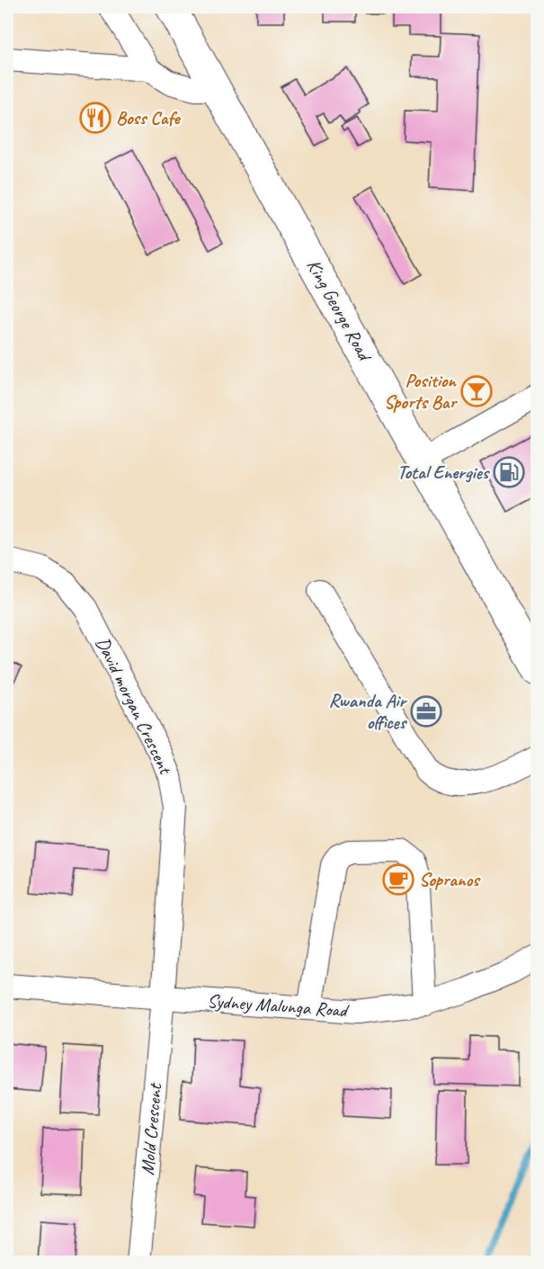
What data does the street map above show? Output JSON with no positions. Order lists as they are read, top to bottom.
{
  "streets": {
    "main road": ["King George Road"],
    "street": ["David morgan Crescent", "Sydney Malunga Road", "Mold Crescent"]
  },
  "crossings": [
    ["David morgan Crescent", "Sydney Malunga Road"],
    ["David morgan Crescent", "Mold Crescent"],
    ["Sydney Malunga Road", "Mold Crescent"]
  ],
  "places": {
    "restaurant": ["Boss Cafe"],
    "bar": ["Position Sports Bar"],
    "fuel station": ["Total Energies"],
    "office": ["Rwanda Air offices"],
    "cafe": ["Sopranos"]
  }
}
